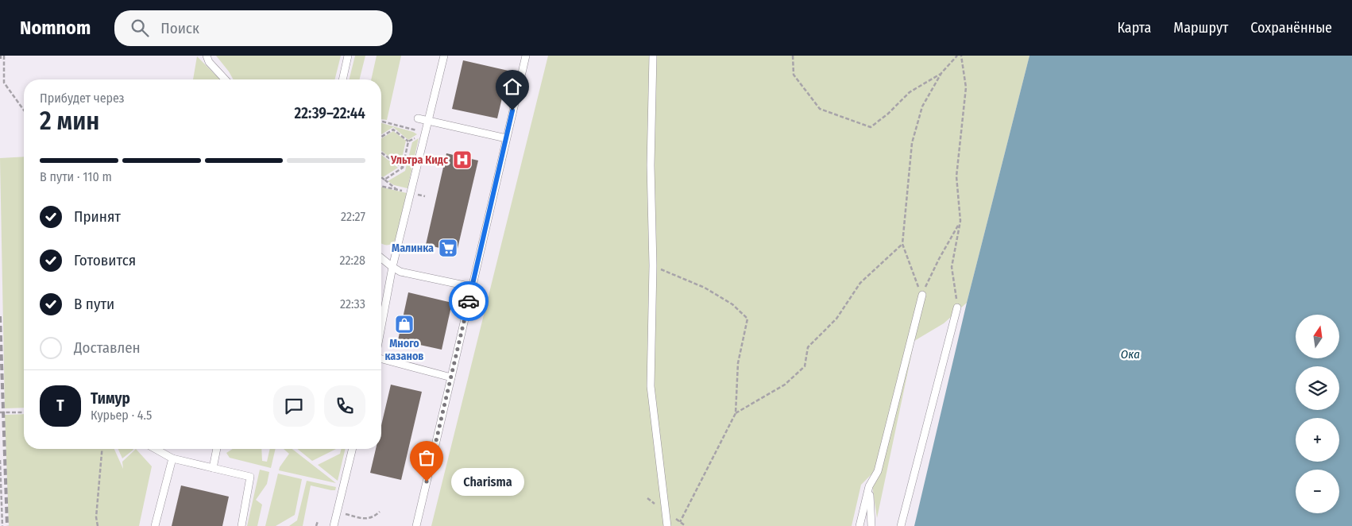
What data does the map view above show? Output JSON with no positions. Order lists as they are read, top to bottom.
{
  "water": ["Ока"],
  "places": {
    "hospital": ["Ультра Кидс"],
    "supermarket": ["Малинка"],
    "shop": ["Много казанов"],
    "other": ["Charisma"]
  },
  "north": "top",
  "page": {
    "header": "Nomnom",
    "search": "Поиск",
    "nav": ["Карта", "Маршрут", "Сохранённые"],
    "heading": ["2 мин", "Прибудет через", "22:39–22:44"],
    "panel": ["Тимур", "Курьер · 4.5"],
    "bar": "В пути · 110 m",
    "list": [
      ["Принят", "22:27"],
      ["Готовится", "22:28"],
      ["В пути", "22:33"],
      "Доставлен"
    ],
    "map_buttons": ["+", "−"],
    "round": "Т",
    "bubble": "Charisma"
  }
}
